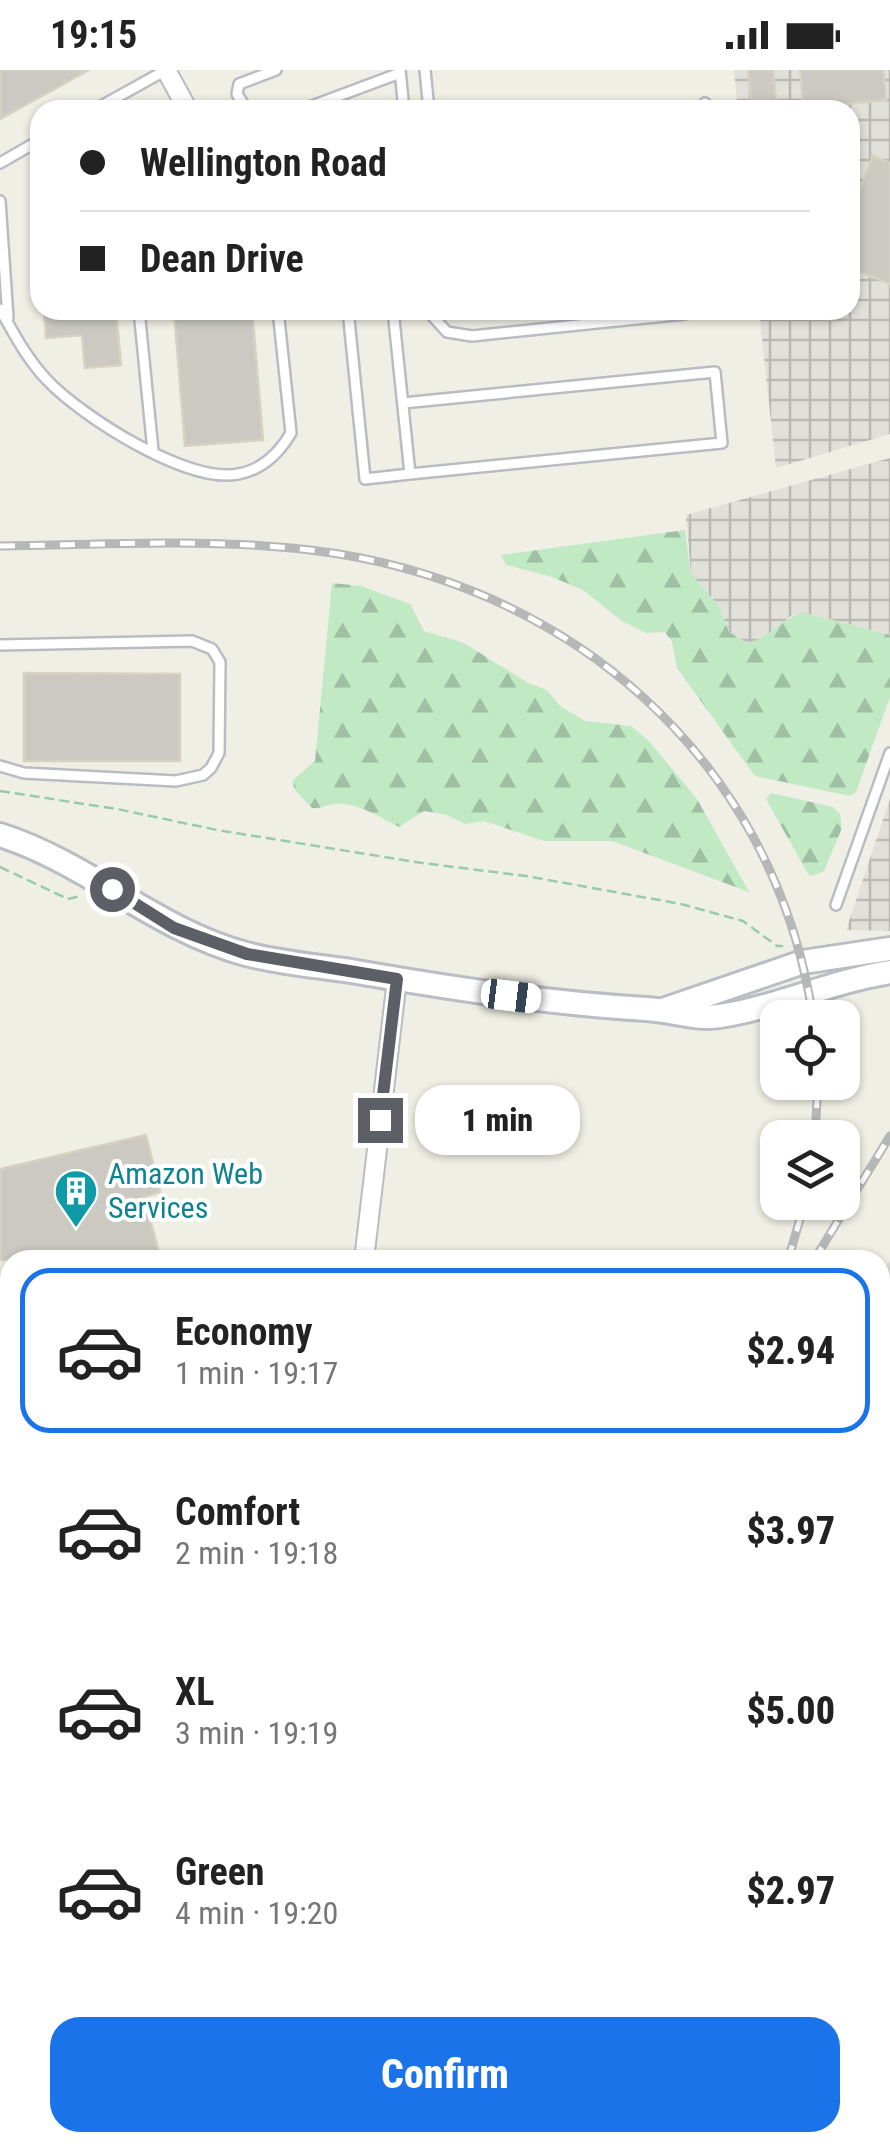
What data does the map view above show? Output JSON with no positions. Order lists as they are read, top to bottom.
{
  "places": {
    "building": ["Amazon Web Services"]
  },
  "page": {
    "status": "19:15",
    "banner": ["Wellington Road", "Dean Drive"],
    "bubble": "1 min",
    "list": [
      {
        "name": "Economy",
        "note": "1 min · 19:17",
        "value": "$2.94"
      },
      {
        "name": "Comfort",
        "note": "2 min · 19:18",
        "value": "$3.97"
      },
      {
        "name": "XL",
        "note": "3 min · 19:19",
        "value": "$5.00"
      },
      {
        "name": "Green",
        "note": "4 min · 19:20",
        "value": "$2.97"
      }
    ],
    "buttons": "Confirm"
  }
}
